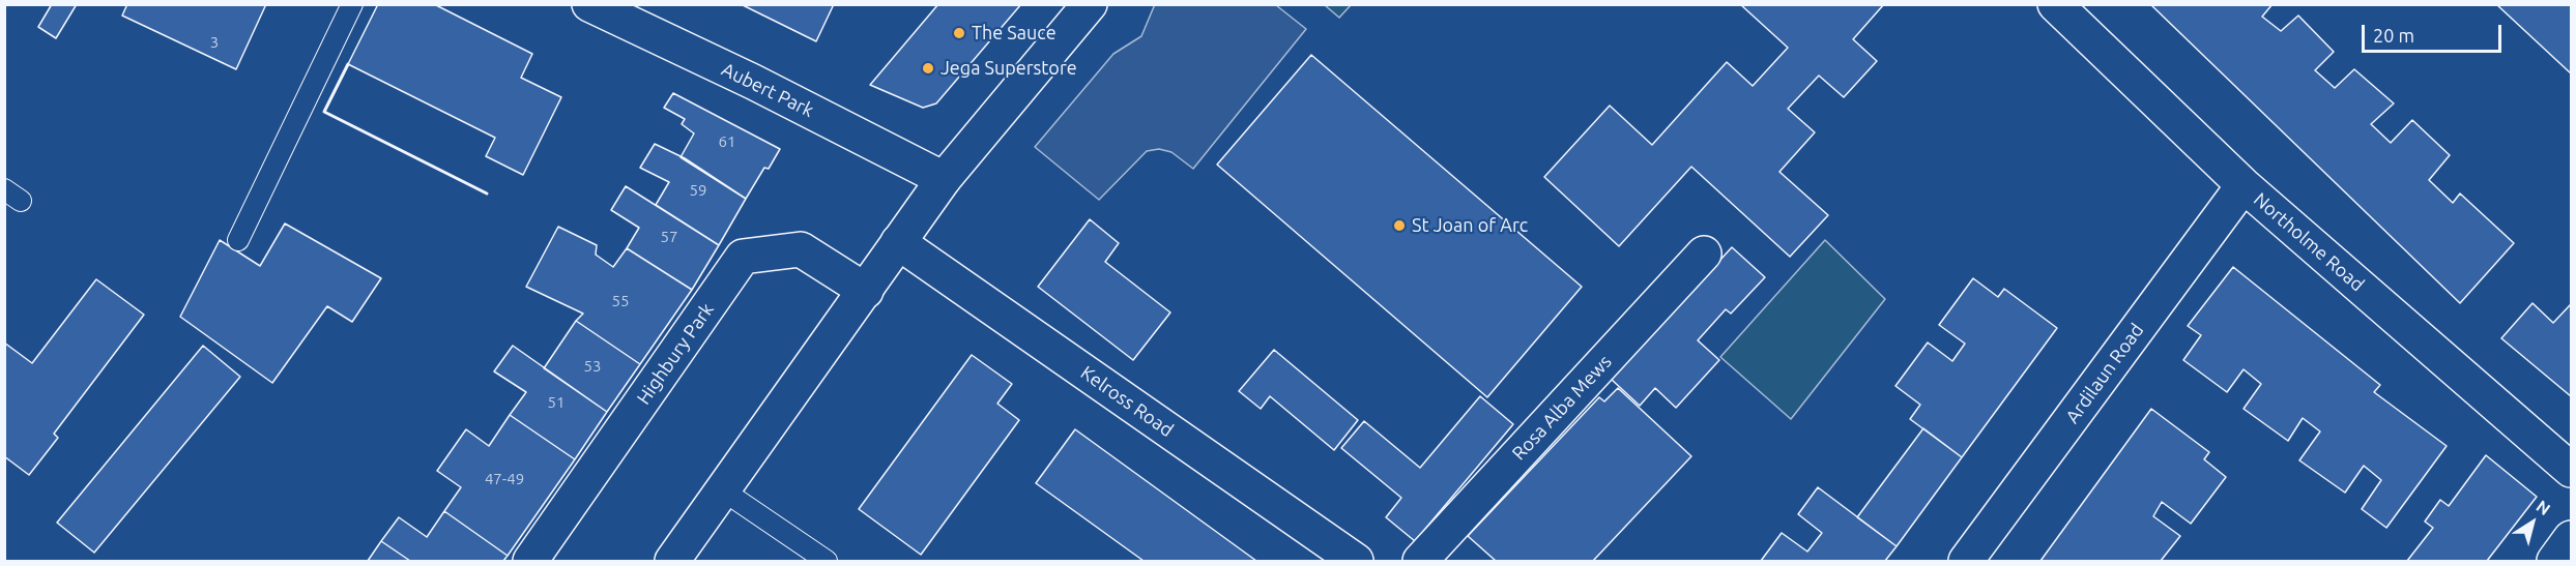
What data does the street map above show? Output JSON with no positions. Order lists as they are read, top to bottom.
{
  "streets": {
    "street": [
      "Aubert Park",
      "Northolme Road",
      "Highbury Park",
      "Ardilaun Road",
      "Kelross Road",
      "Rosa Alba Mews"
    ]
  },
  "crossings": [
    ["Northolme Road", "Ardilaun Road"]
  ],
  "places": ["The Sauce", "Jega Superstore", "St Joan of Arc"],
  "house_numbers": [
    "3",
    "61",
    "59",
    "57",
    "55",
    "53",
    "51",
    "47-49"
  ],
  "scale_bar": "20 m",
  "north": "top right"
}
